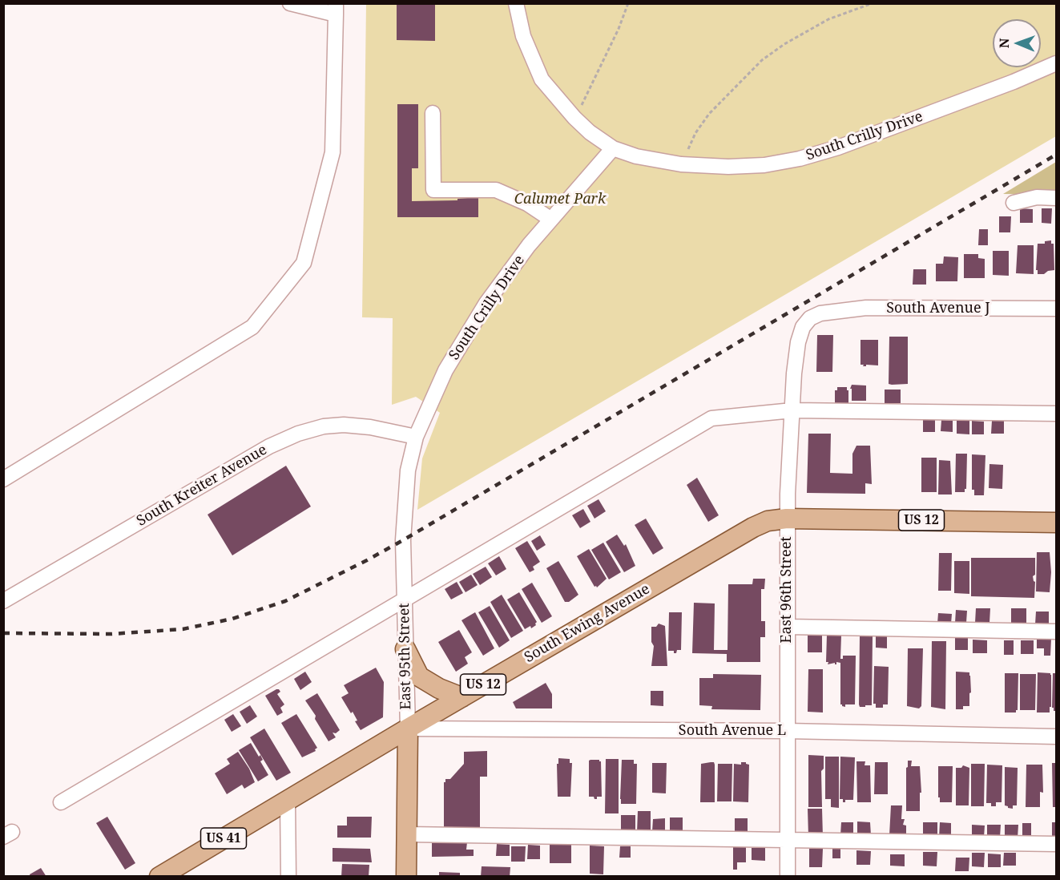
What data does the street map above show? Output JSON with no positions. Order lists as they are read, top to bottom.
{
  "streets": {
    "main road": [
      "US 12",
      "South Ewing Avenue",
      "East 95th Street",
      "US 41"
    ],
    "street": [
      "South Crilly Drive",
      "South Avenue J",
      "South Kreiter Avenue",
      "East 96th Street",
      "South Avenue L"
    ]
  },
  "crossings": [
    ["South Crilly Drive", "South Kreiter Avenue"],
    ["South Crilly Drive", "East 95th Street"],
    ["South Avenue J", "East 96th Street"],
    ["South Kreiter Avenue", "East 95th Street"],
    ["East 96th Street", "South Ewing Avenue"],
    ["East 96th Street", "South Avenue L"],
    ["South Ewing Avenue", "East 95th Street"],
    ["South Ewing Avenue", "South Avenue L"],
    ["East 95th Street", "South Avenue L"]
  ],
  "parks": ["Calumet Park"],
  "north": "left"
}
